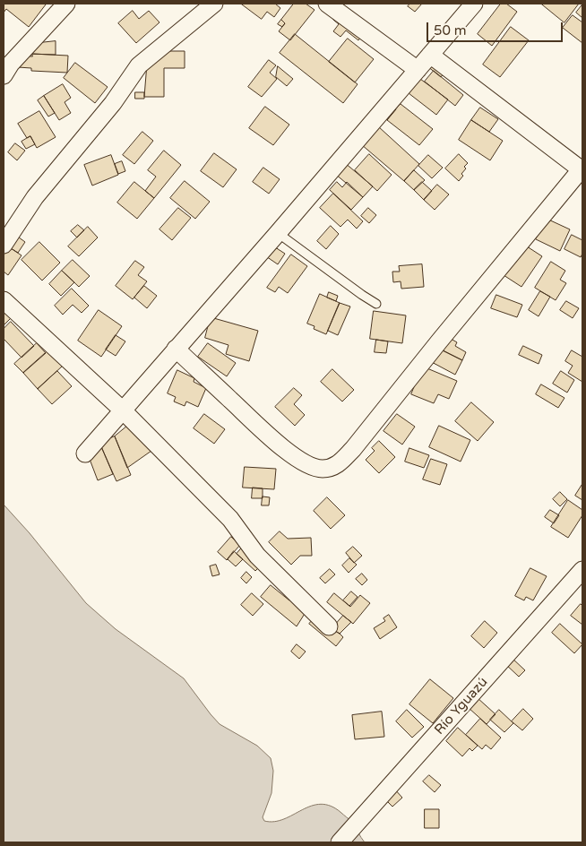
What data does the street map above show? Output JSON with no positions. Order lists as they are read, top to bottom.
{
  "streets": {
    "street": ["Río Yguazú"]
  },
  "scale_bar": "50 m"
}
